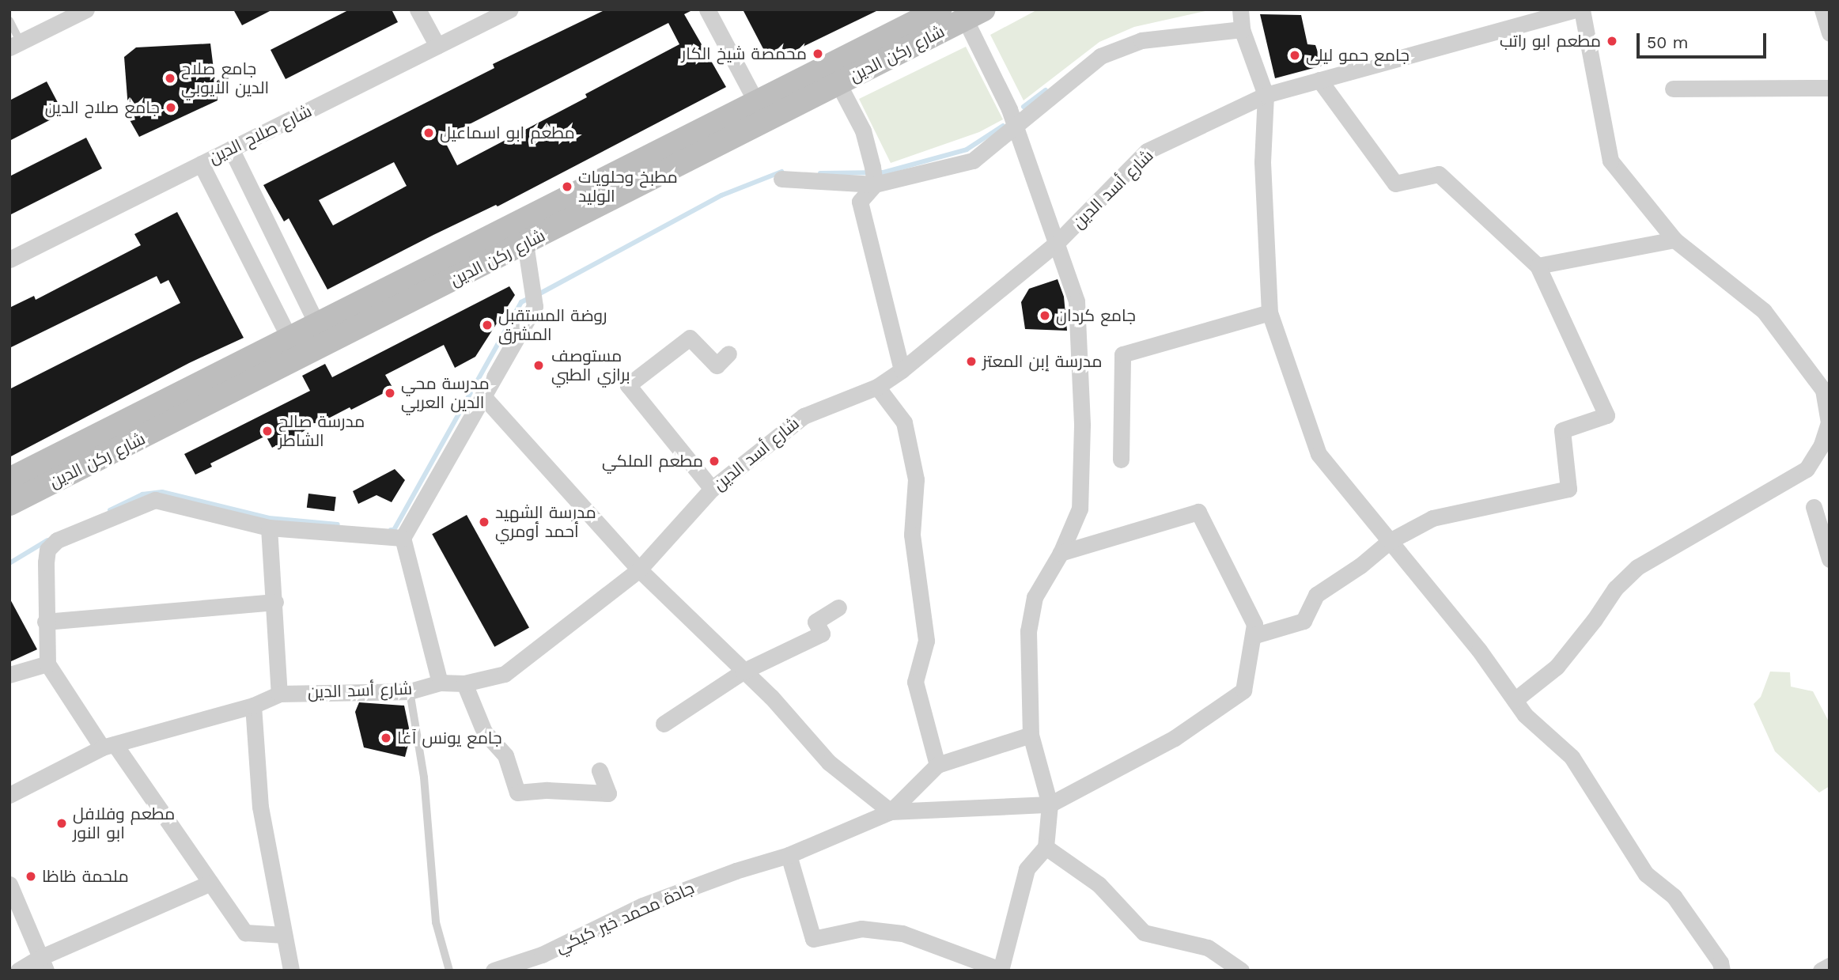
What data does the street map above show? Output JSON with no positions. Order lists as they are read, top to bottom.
{
  "streets": {
    "main road": ["شارع ركن الدين"],
    "street": ["شارع صلاح الدين", "شارع أسد الدين", "جادة محمد خير كيكي"]
  },
  "places": [
    "مطعم ابو راتب",
    "محمصة شيخ الكار",
    "جامع حمو ليلى",
    "جامع صلاح الدين الأيوبي",
    "جامع صلاح الدين",
    "مطعم ابو اسماعيل",
    "مطبخ وحلويات الوليد",
    "جامع كردان",
    "روضة المستقبل المشرق",
    "مدرسة إبن المعتز",
    "مستوصف برازي الطبي",
    "مدرسة محي الدين العربي",
    "مدرسة صالح الشاطر",
    "مطعم الملكي",
    "مدرسة الشهيد أحمد أومري",
    "جامع يونس آغا",
    "مطعم وفلافل ابو النور",
    "ملحمة ظاظا"
  ],
  "scale_bar": "50 m"
}
